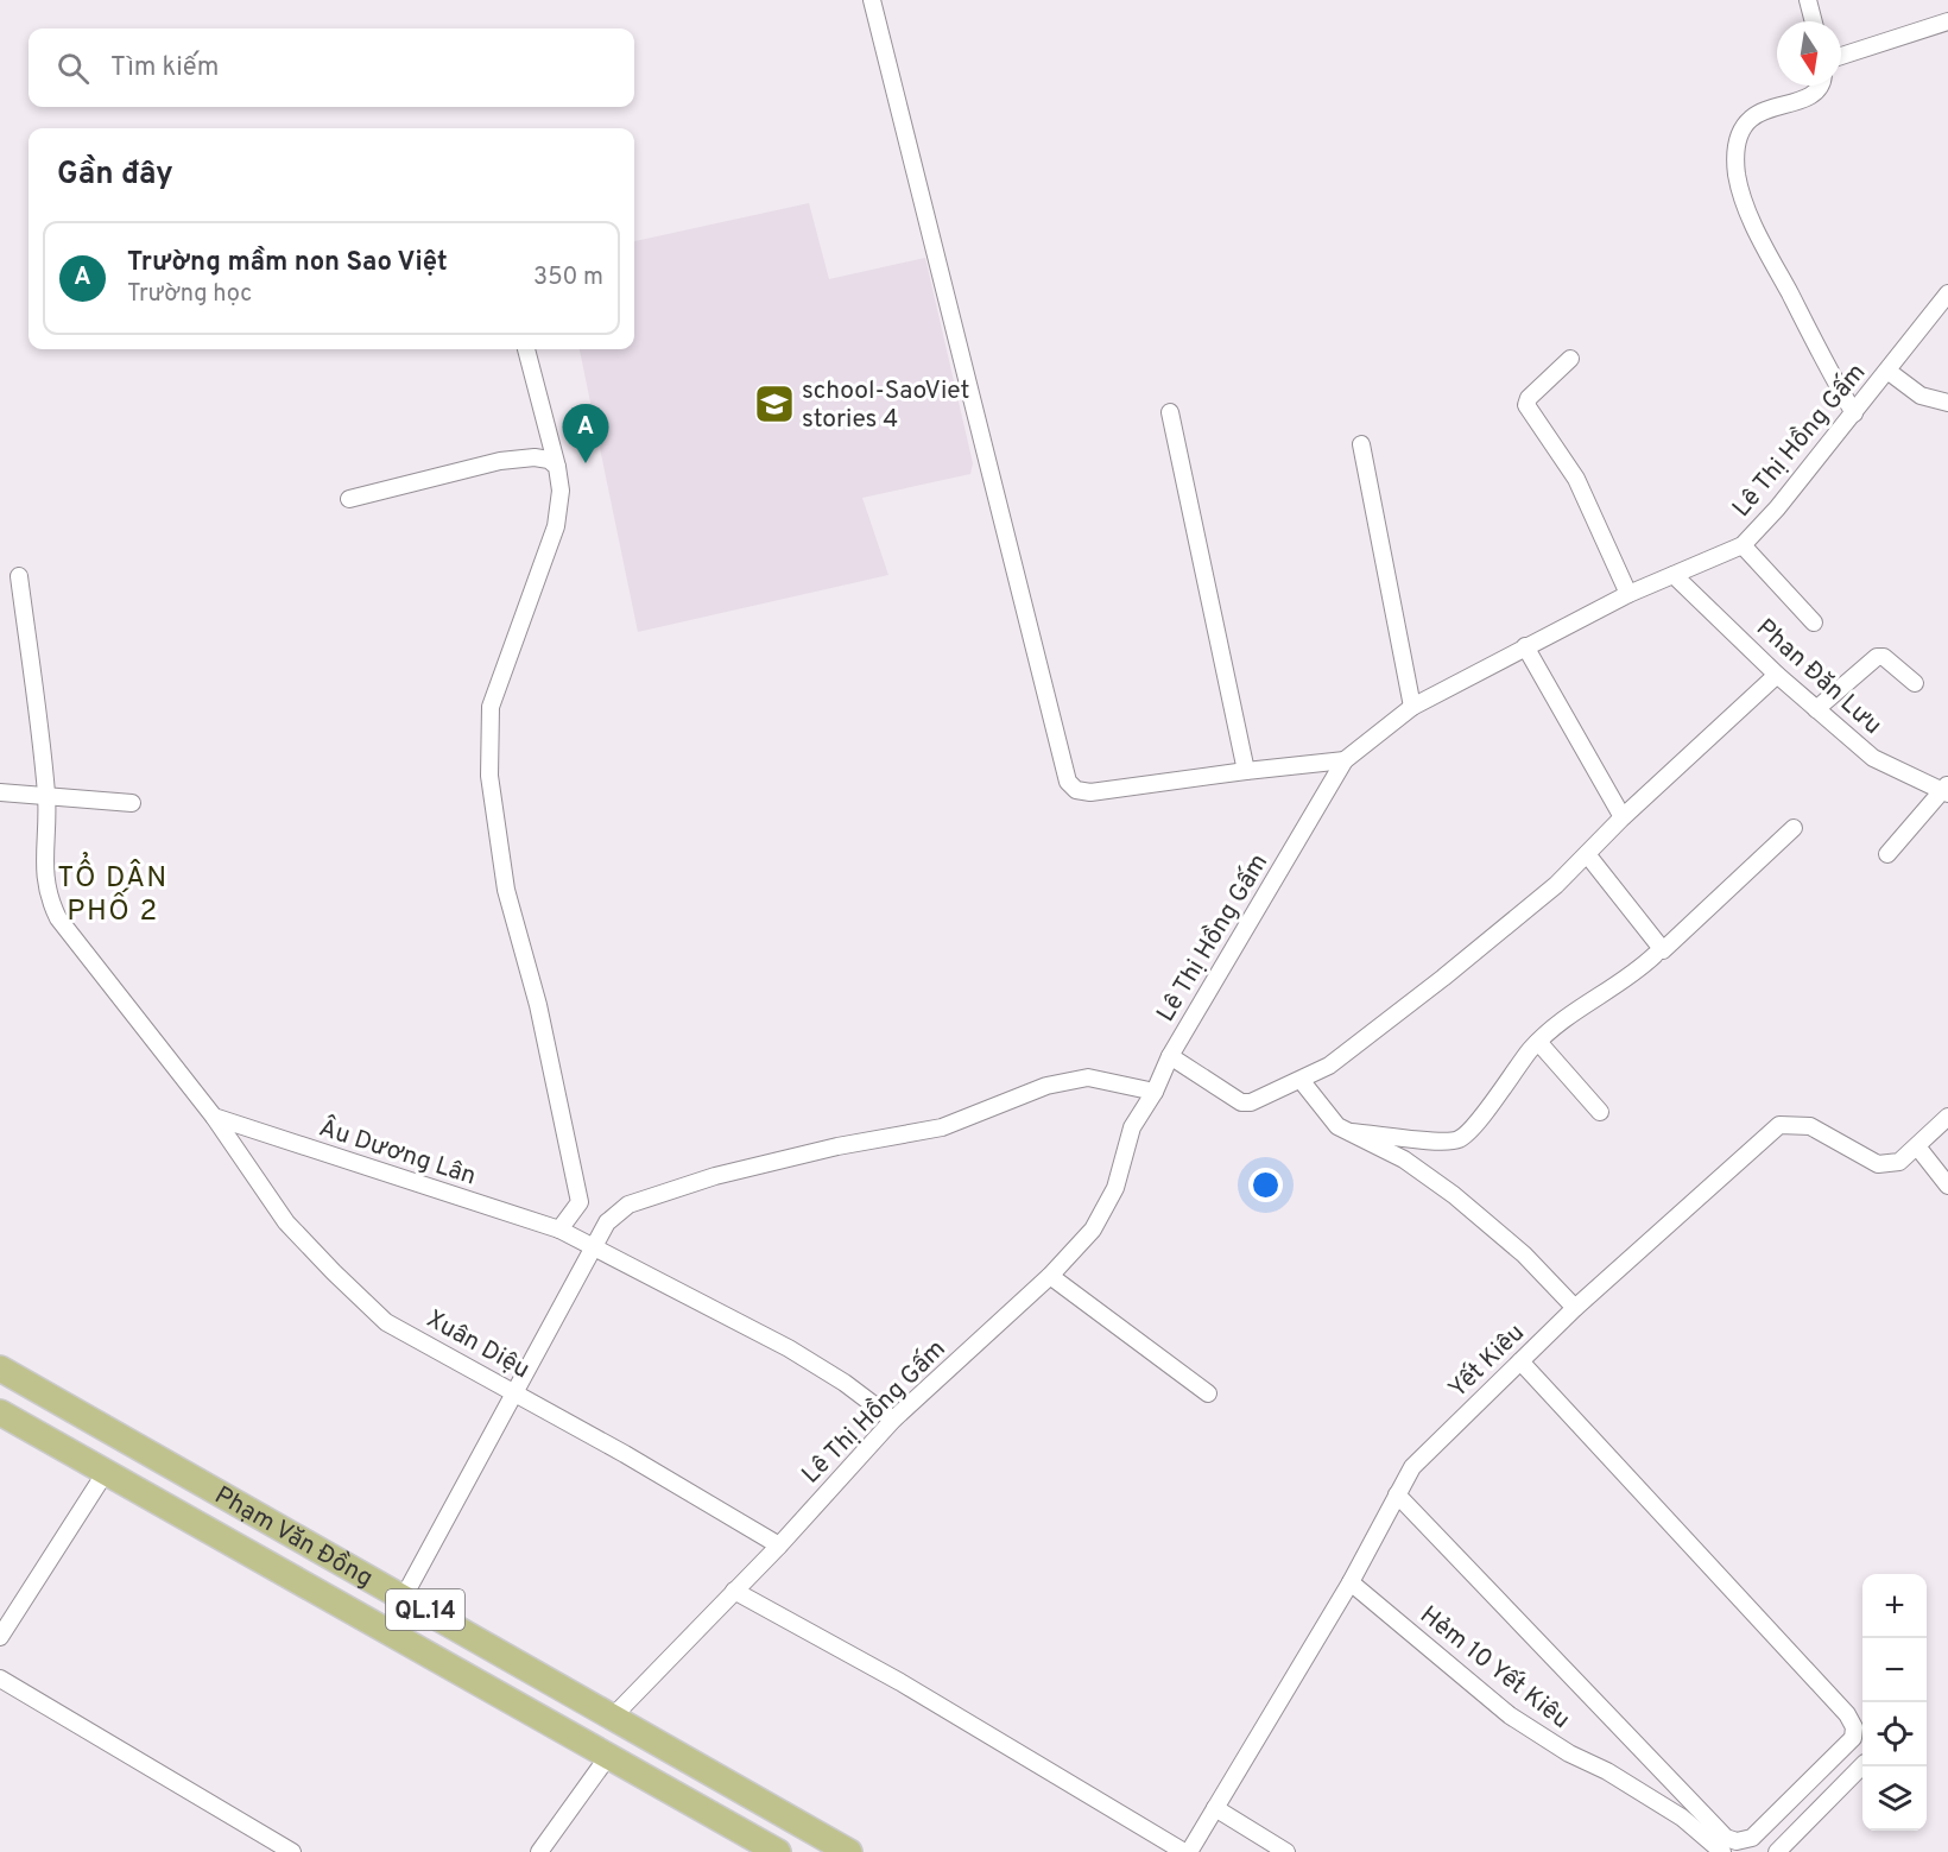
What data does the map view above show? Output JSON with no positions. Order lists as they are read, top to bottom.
{
  "streets": {
    "main road": ["Phạm Văn Đồng", "QL.14"],
    "street": [
      "Lê Thị Hồng Gấm",
      "Phan Đăn Lưu",
      "Âu Dương Lân",
      "Xuân Diệu",
      "Yết Kiêu",
      "Hẻm 10 Yết Kiêu"
    ]
  },
  "crossings": [
    ["Lê Thị Hồng Gấm", "Phan Đăn Lưu"],
    ["Lê Thị Hồng Gấm", "Âu Dương Lân"],
    ["Lê Thị Hồng Gấm", "Xuân Diệu"],
    ["Lê Thị Hồng Gấm", "Phạm Văn Đồng"],
    ["Âu Dương Lân", "Xuân Diệu"],
    ["Yết Kiêu", "Hẻm 10 Yết Kiêu"]
  ],
  "districts": ["TỔ DÂN PHỐ 2"],
  "places": {
    "school or university": ["school-SaoViet stories 4"]
  },
  "north": "bottom",
  "page": {
    "search": "Tìm kiếm",
    "heading": "Gần đây",
    "list": [
      {
        "mark": "A",
        "name": "Trường mầm non Sao Việt",
        "note": "Trường học",
        "value": "350 m"
      }
    ],
    "pins": "A",
    "map_buttons": ["+", "−"]
  }
}
